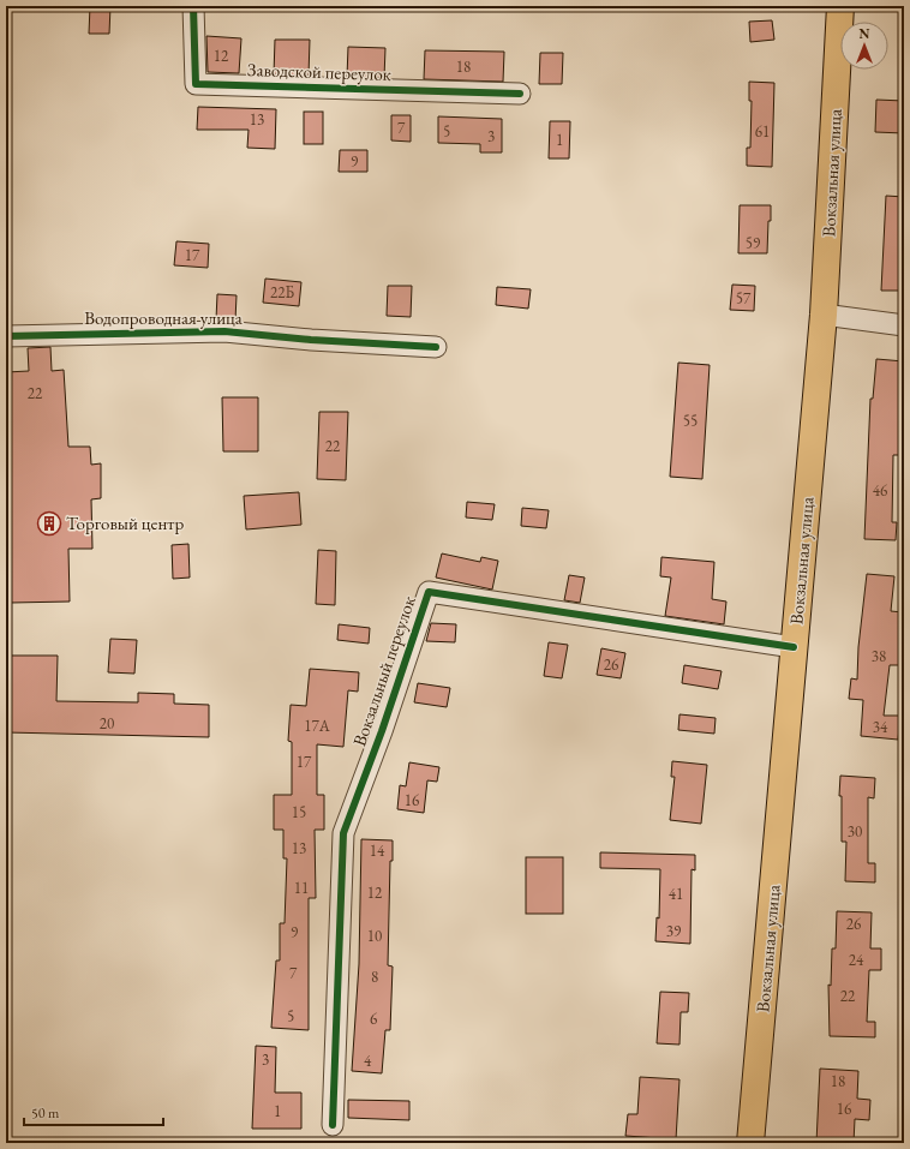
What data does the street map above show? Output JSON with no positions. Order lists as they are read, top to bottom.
{
  "streets": {
    "main road": ["Вокзальная улица"],
    "street": ["Заводской переулок", "Водопроводная улица", "Вокзальный переулок"]
  },
  "crossings": [
    ["Вокзальная улица", "Вокзальный переулок"]
  ],
  "places": {
    "building": ["Торговый центр"]
  },
  "house_numbers": [
    "12",
    "18",
    "13",
    "7",
    "5",
    "61",
    "3",
    "1",
    "9",
    "59",
    "17",
    "22Б",
    "57",
    "22",
    "55",
    "22",
    "46",
    "38",
    "26",
    "20",
    "17А",
    "34",
    "17",
    "16",
    "15",
    "30",
    "13",
    "14",
    "11",
    "12",
    "41",
    "26",
    "39",
    "9",
    "10",
    "24",
    "7",
    "8",
    "22",
    "5",
    "6",
    "3",
    "4",
    "18",
    "16",
    "1"
  ],
  "scale_bar": "50 m",
  "north": "top"
}
